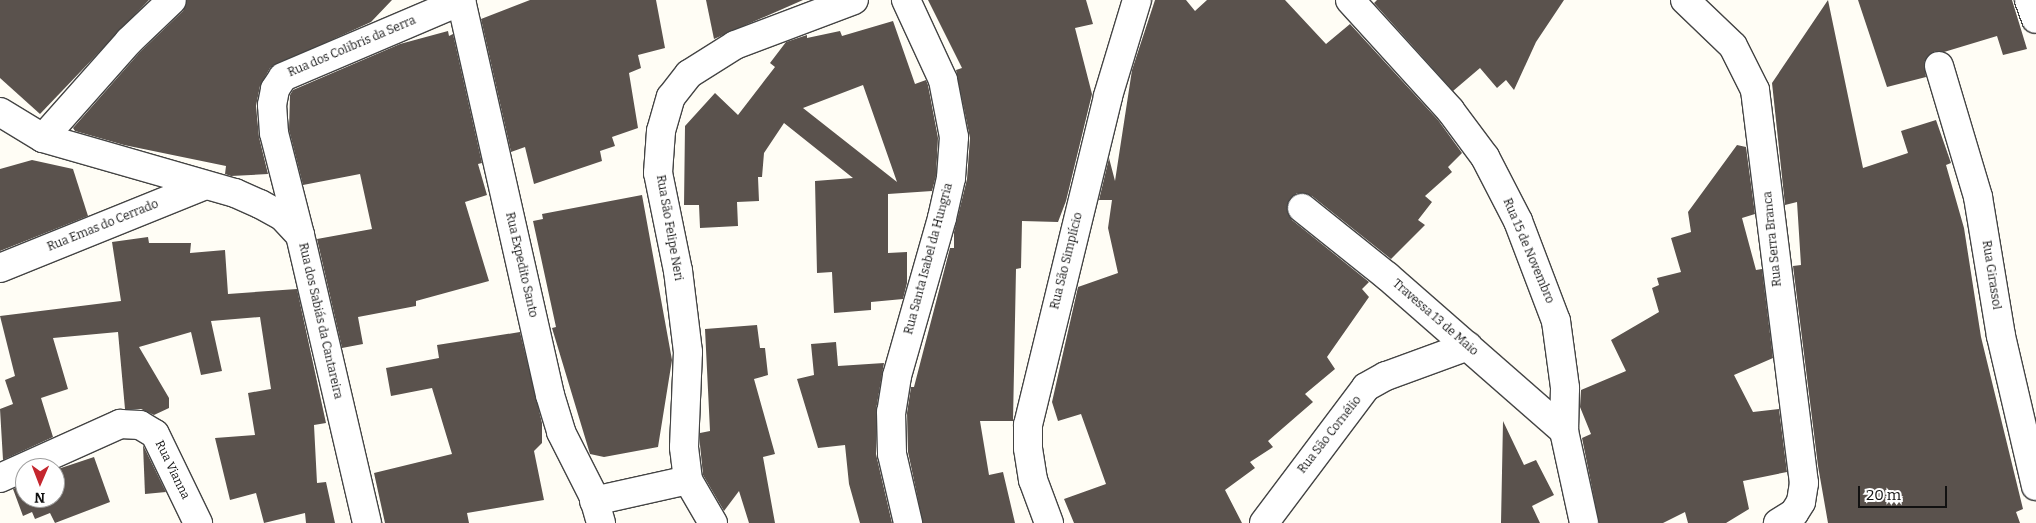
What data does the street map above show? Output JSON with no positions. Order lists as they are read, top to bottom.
{
  "streets": {
    "street": [
      "Rua dos Colibris da Serra",
      "Rua Emas do Cerrado",
      "Rua São Felipe Neri",
      "Rua Serra Branca",
      "Rua 15 de Novembro",
      "Rua Santa Isabel da Hungria",
      "Rua São Simplício",
      "Rua Expedito Santo",
      "Rua Girassol",
      "Travessa 13 de Maio",
      "Rua dos Sabiás da Cantareira",
      "Rua São Cornélio",
      "Rua Vianna"
    ]
  },
  "crossings": [
    ["Rua dos Colibris da Serra", "Rua Expedito Santo"],
    ["Rua dos Colibris da Serra", "Rua dos Sabiás da Cantareira"],
    ["Rua Emas do Cerrado", "Rua dos Sabiás da Cantareira"],
    ["Rua 15 de Novembro", "Travessa 13 de Maio"],
    ["Travessa 13 de Maio", "Rua São Cornélio"]
  ],
  "scale_bar": "20 m",
  "north": "bottom"
}
